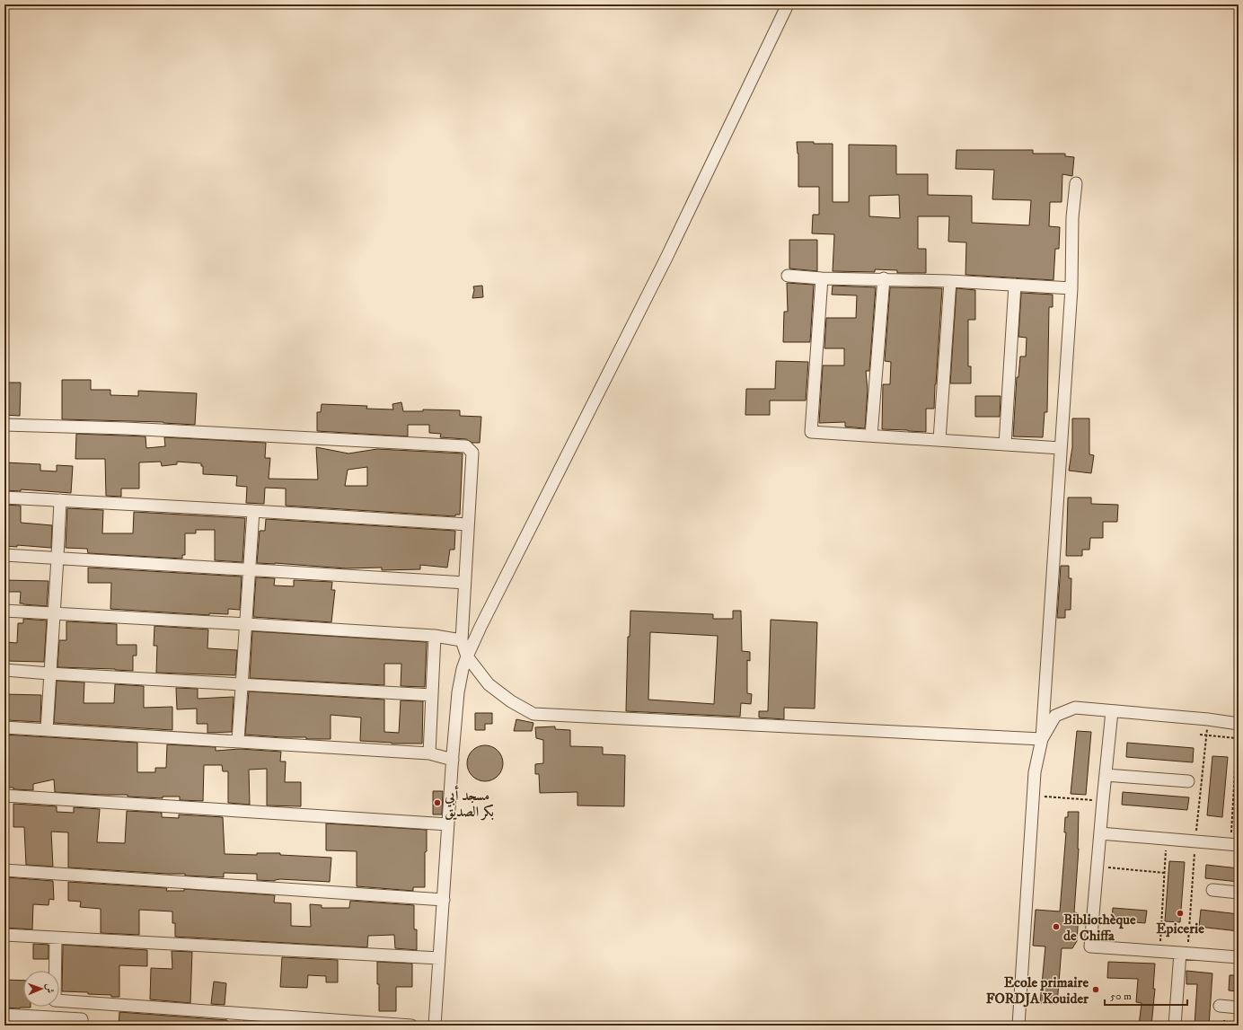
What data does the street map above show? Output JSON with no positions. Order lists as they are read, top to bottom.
{
  "places": [
    "مسجد أبي بكر الصديق",
    "Epicerie",
    "Bibliothèque de Chiffa",
    "Ecole primaire FORDJA Kouider"
  ],
  "scale_bar": "50 m",
  "north": "right"
}
